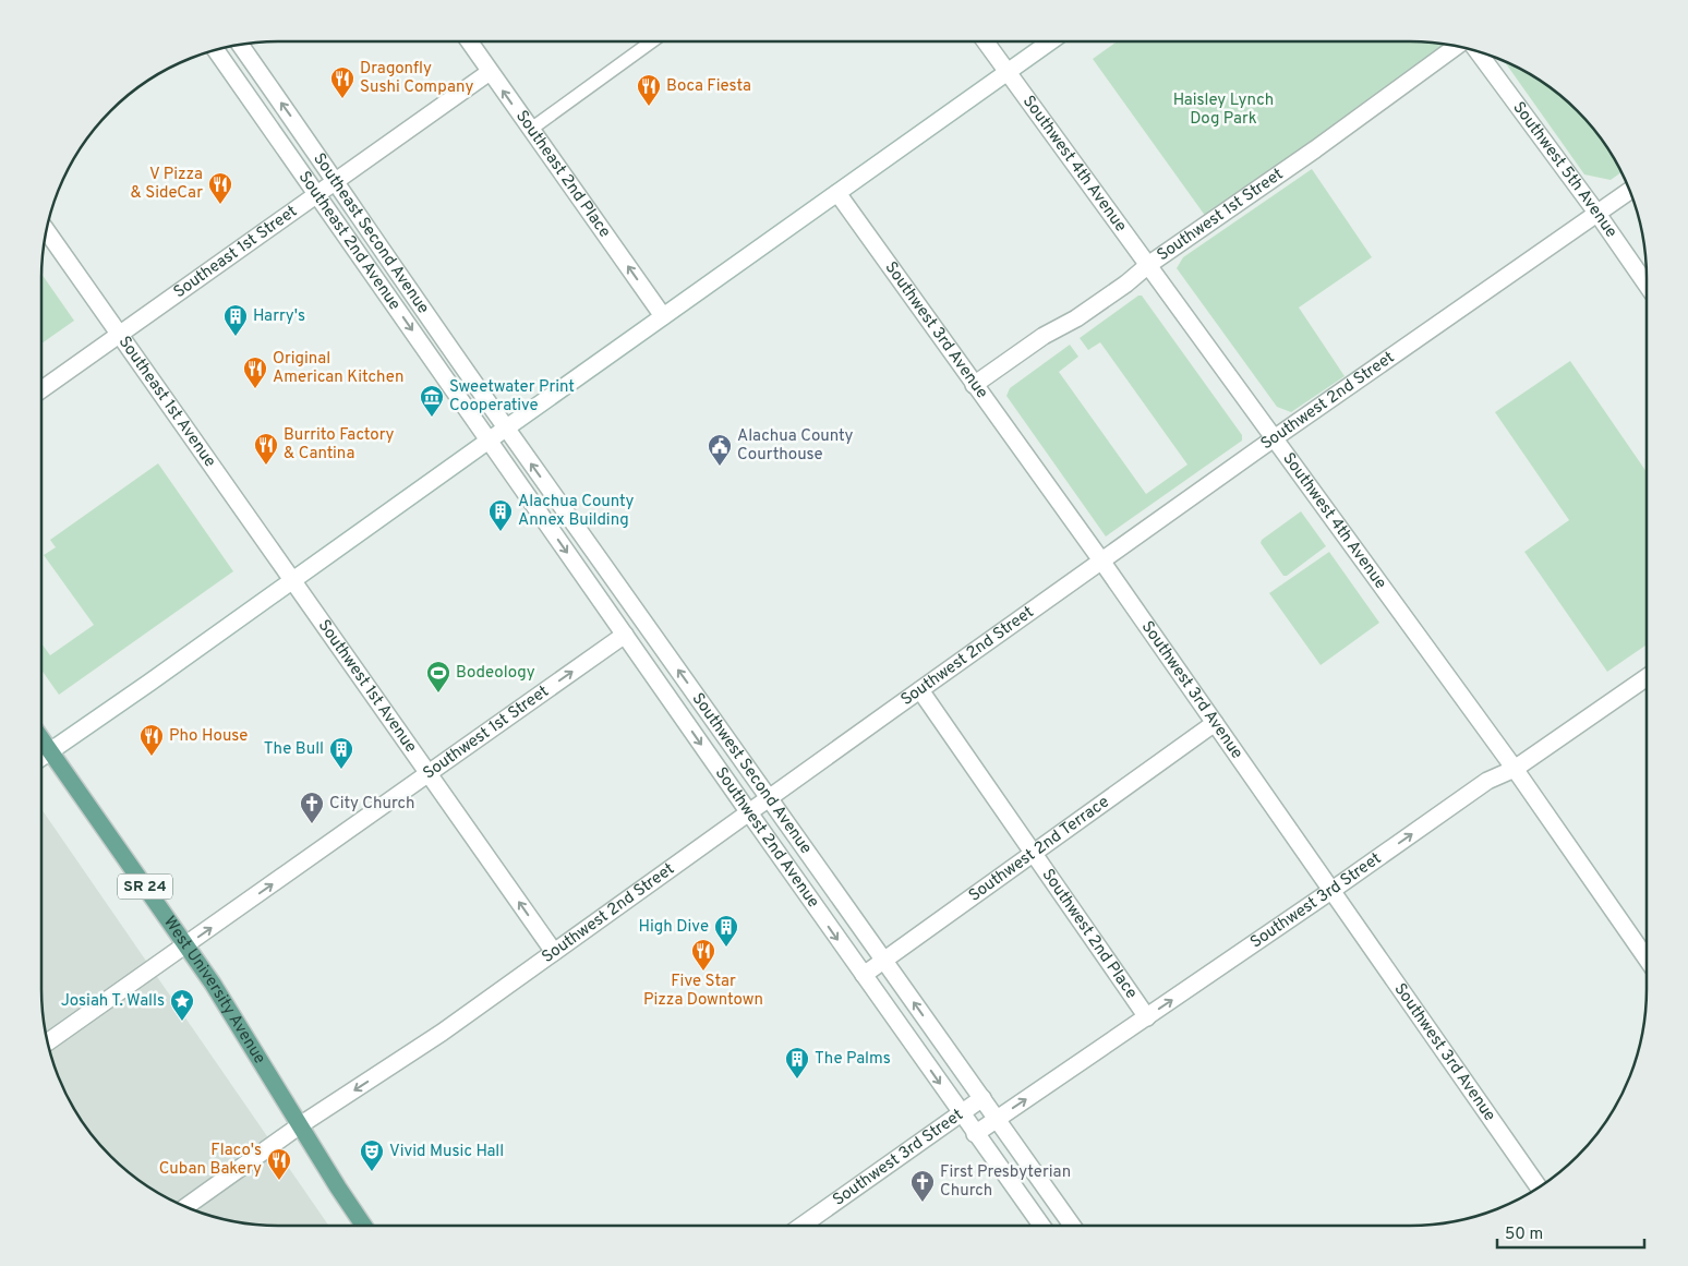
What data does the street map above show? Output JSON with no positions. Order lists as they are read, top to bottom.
{
  "streets": {
    "main road": ["SR 24", "West University Avenue"],
    "street": [
      "Southwest 4th Avenue",
      "Southwest 5th Avenue",
      "Southeast 2nd Place",
      "Southwest 1st Street",
      "Southeast Second Avenue",
      "Southeast 2nd Avenue",
      "Southeast 1st Street",
      "Southwest 3rd Avenue",
      "Southwest 2nd Street",
      "Southeast 1st Avenue",
      "Southwest 1st Avenue",
      "Southwest Second Avenue",
      "Southwest 2nd Avenue",
      "Southwest 2nd Terrace",
      "Southwest 3rd Street",
      "Southwest 2nd Place"
    ]
  },
  "crossings": [
    ["Southwest 4th Avenue", "Southwest 1st Street"],
    ["Southwest 4th Avenue", "Southwest 2nd Street"],
    ["Southwest 4th Avenue", "Southwest 3rd Street"],
    ["Southwest 5th Avenue", "Southwest 2nd Street"],
    ["Southeast 2nd Place", "Southeast 1st Street"],
    ["Southwest 1st Street", "Southwest 3rd Avenue"],
    ["Southwest 1st Street", "Southwest 1st Avenue"],
    ["Southwest 1st Street", "Southwest 2nd Avenue"],
    ["Southwest 1st Street", "West University Avenue"],
    ["Southeast Second Avenue", "Southeast 1st Street"],
    ["Southeast Second Avenue", "Southwest Second Avenue"],
    ["Southeast 2nd Avenue", "Southeast 1st Street"],
    ["Southeast 2nd Avenue", "Southwest 2nd Avenue"],
    ["Southeast 1st Street", "Southeast 1st Avenue"],
    ["Southwest 3rd Avenue", "Southwest 2nd Street"],
    ["Southwest 3rd Avenue", "Southwest 2nd Terrace"],
    ["Southwest 3rd Avenue", "Southwest 3rd Street"],
    ["Southwest 2nd Street", "Southwest 1st Avenue"],
    ["Southwest 2nd Street", "Southwest Second Avenue"],
    ["Southwest 2nd Street", "Southwest 2nd Avenue"],
    ["Southwest 2nd Street", "Southwest 2nd Place"],
    ["Southwest 2nd Street", "West University Avenue"],
    ["Southeast 1st Avenue", "Southwest 1st Avenue"],
    ["Southwest Second Avenue", "Southwest 2nd Terrace"],
    ["Southwest Second Avenue", "Southwest 3rd Street"],
    ["Southwest 2nd Avenue", "Southwest 2nd Terrace"],
    ["Southwest 2nd Avenue", "Southwest 3rd Street"],
    ["Southwest 2nd Terrace", "Southwest 2nd Place"],
    ["Southwest 3rd Street", "Southwest 2nd Place"]
  ],
  "one_way": [
    "Southeast 2nd Place",
    "Southwest 1st Street",
    "Southeast Second Avenue",
    "Southeast 2nd Avenue",
    "Southwest 1st Avenue",
    "Southwest Second Avenue",
    "Southwest 2nd Avenue",
    "Southwest 3rd Street"
  ],
  "parks": ["Haisley Lynch Dog Park"],
  "places": {
    "restaurant": [
      "Dragonfly Sushi Company",
      "Boca Fiesta",
      "V Pizza & SideCar",
      "Original American Kitchen",
      "Burrito Factory & Cantina",
      "Pho House",
      "Five Star Pizza Downtown",
      "Flaco's Cuban Bakery"
    ],
    "building": [
      "Harry's",
      "Alachua County Annex Building",
      "The Bull",
      "High Dive",
      "The Palms"
    ],
    "museum": ["Sweetwater Print Cooperative"],
    "public building": ["Alachua County Courthouse"],
    "sports": ["Bodeology"],
    "church": ["City Church", "First Presbyterian Church"],
    "place": ["Josiah T. Walls"],
    "theatre": ["Vivid Music Hall"]
  },
  "scale_bar": "50 m"
}
